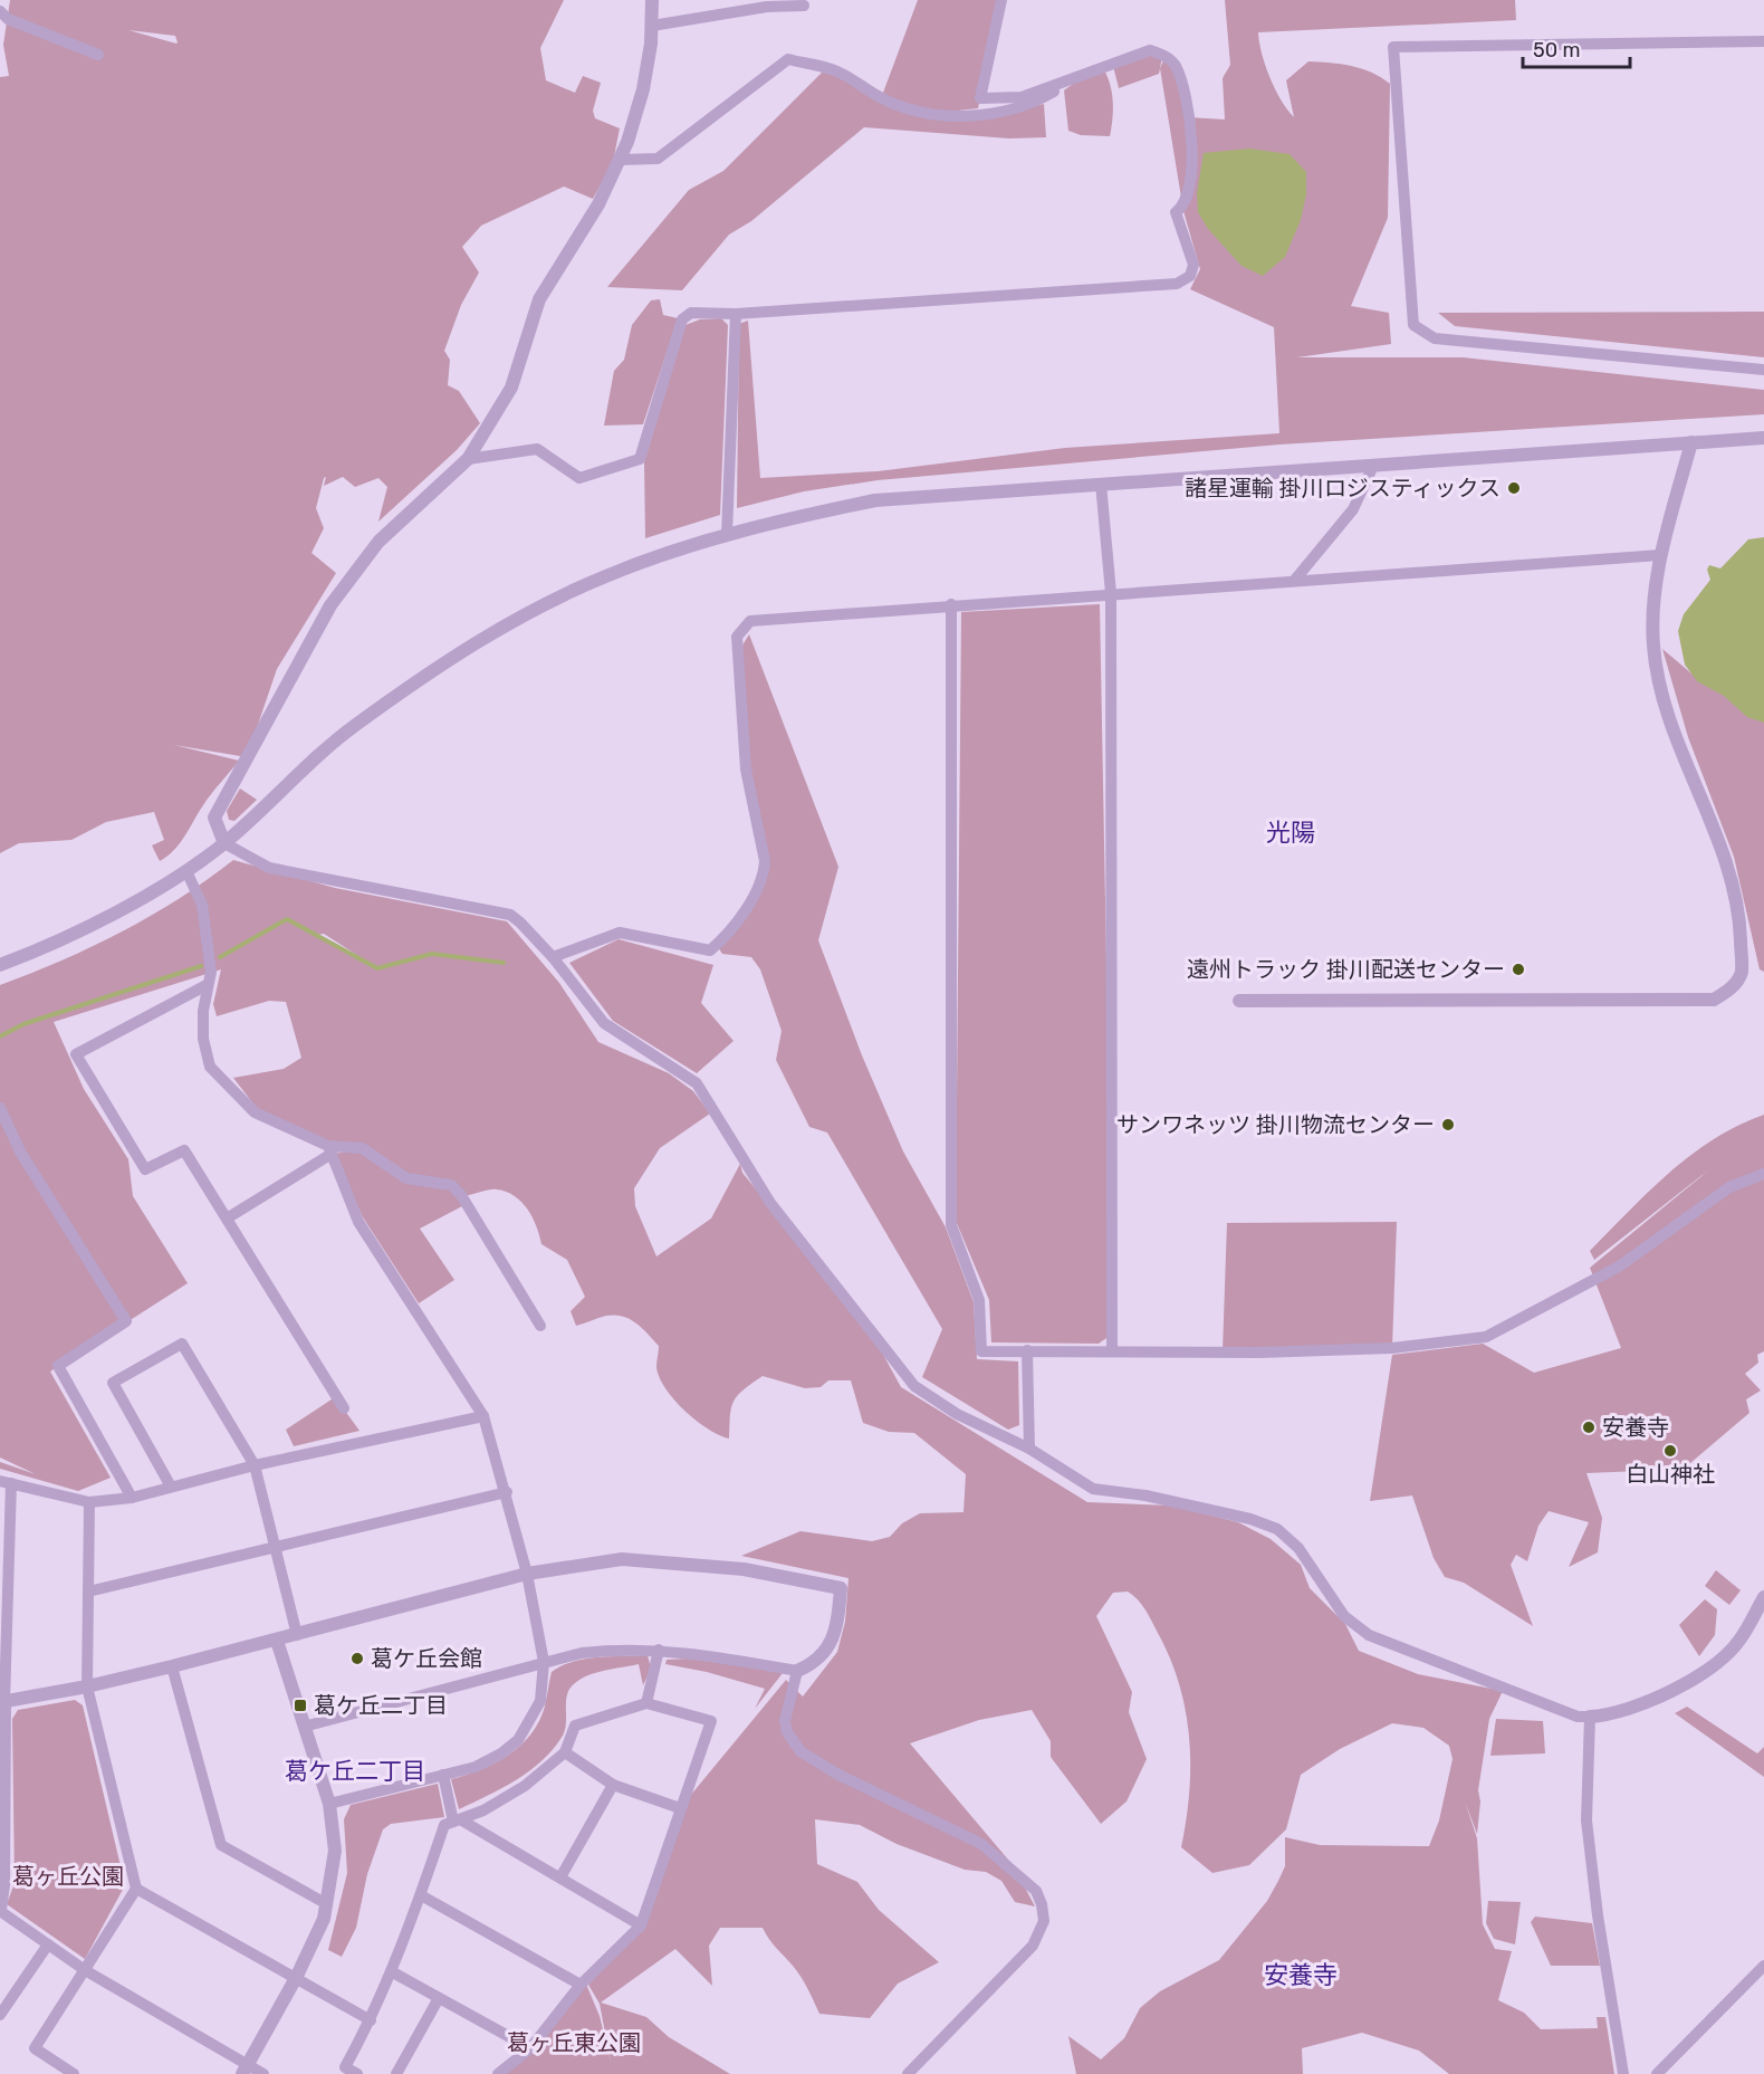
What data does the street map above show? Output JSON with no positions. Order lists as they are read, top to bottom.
{
  "districts": ["光陽", "葛ケ丘二丁目", "安養寺"],
  "parks": ["葛ヶ丘公園", "葛ヶ丘東公園"],
  "places": {
    "other": [
      "諸星運輸 掛川ロジスティックス",
      "遠州トラック 掛川配送センター",
      "サンワネッツ 掛川物流センター",
      "安養寺",
      "白山神社",
      "葛ケ丘会館"
    ],
    "transit": ["葛ケ丘二丁目"]
  },
  "scale_bar": "50 m"
}
